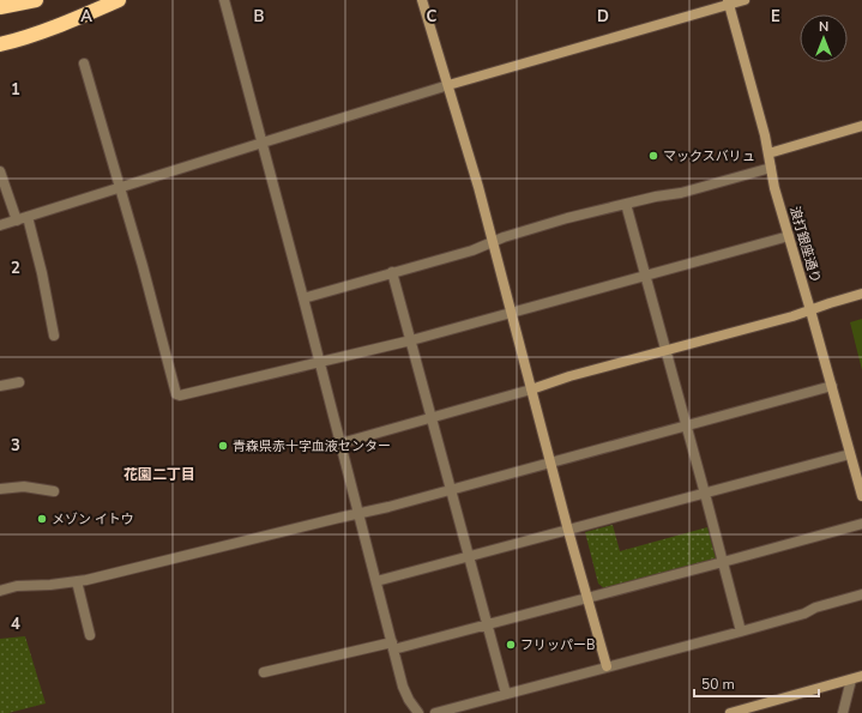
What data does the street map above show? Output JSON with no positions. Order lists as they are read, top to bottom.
{
  "streets": {
    "street": ["浪打銀座通り"]
  },
  "districts": ["花園二丁目"],
  "places": [
    "マックスバリュ",
    "青森県赤十字血液センター",
    "メゾン イトウ",
    "フリッパーB"
  ],
  "scale_bar": "50 m",
  "north": "top",
  "grid": {
    "columns": [
      "A",
      "B",
      "C",
      "D",
      "E"
    ],
    "rows": [
      "1",
      "2",
      "3",
      "4"
    ]
  }
}
